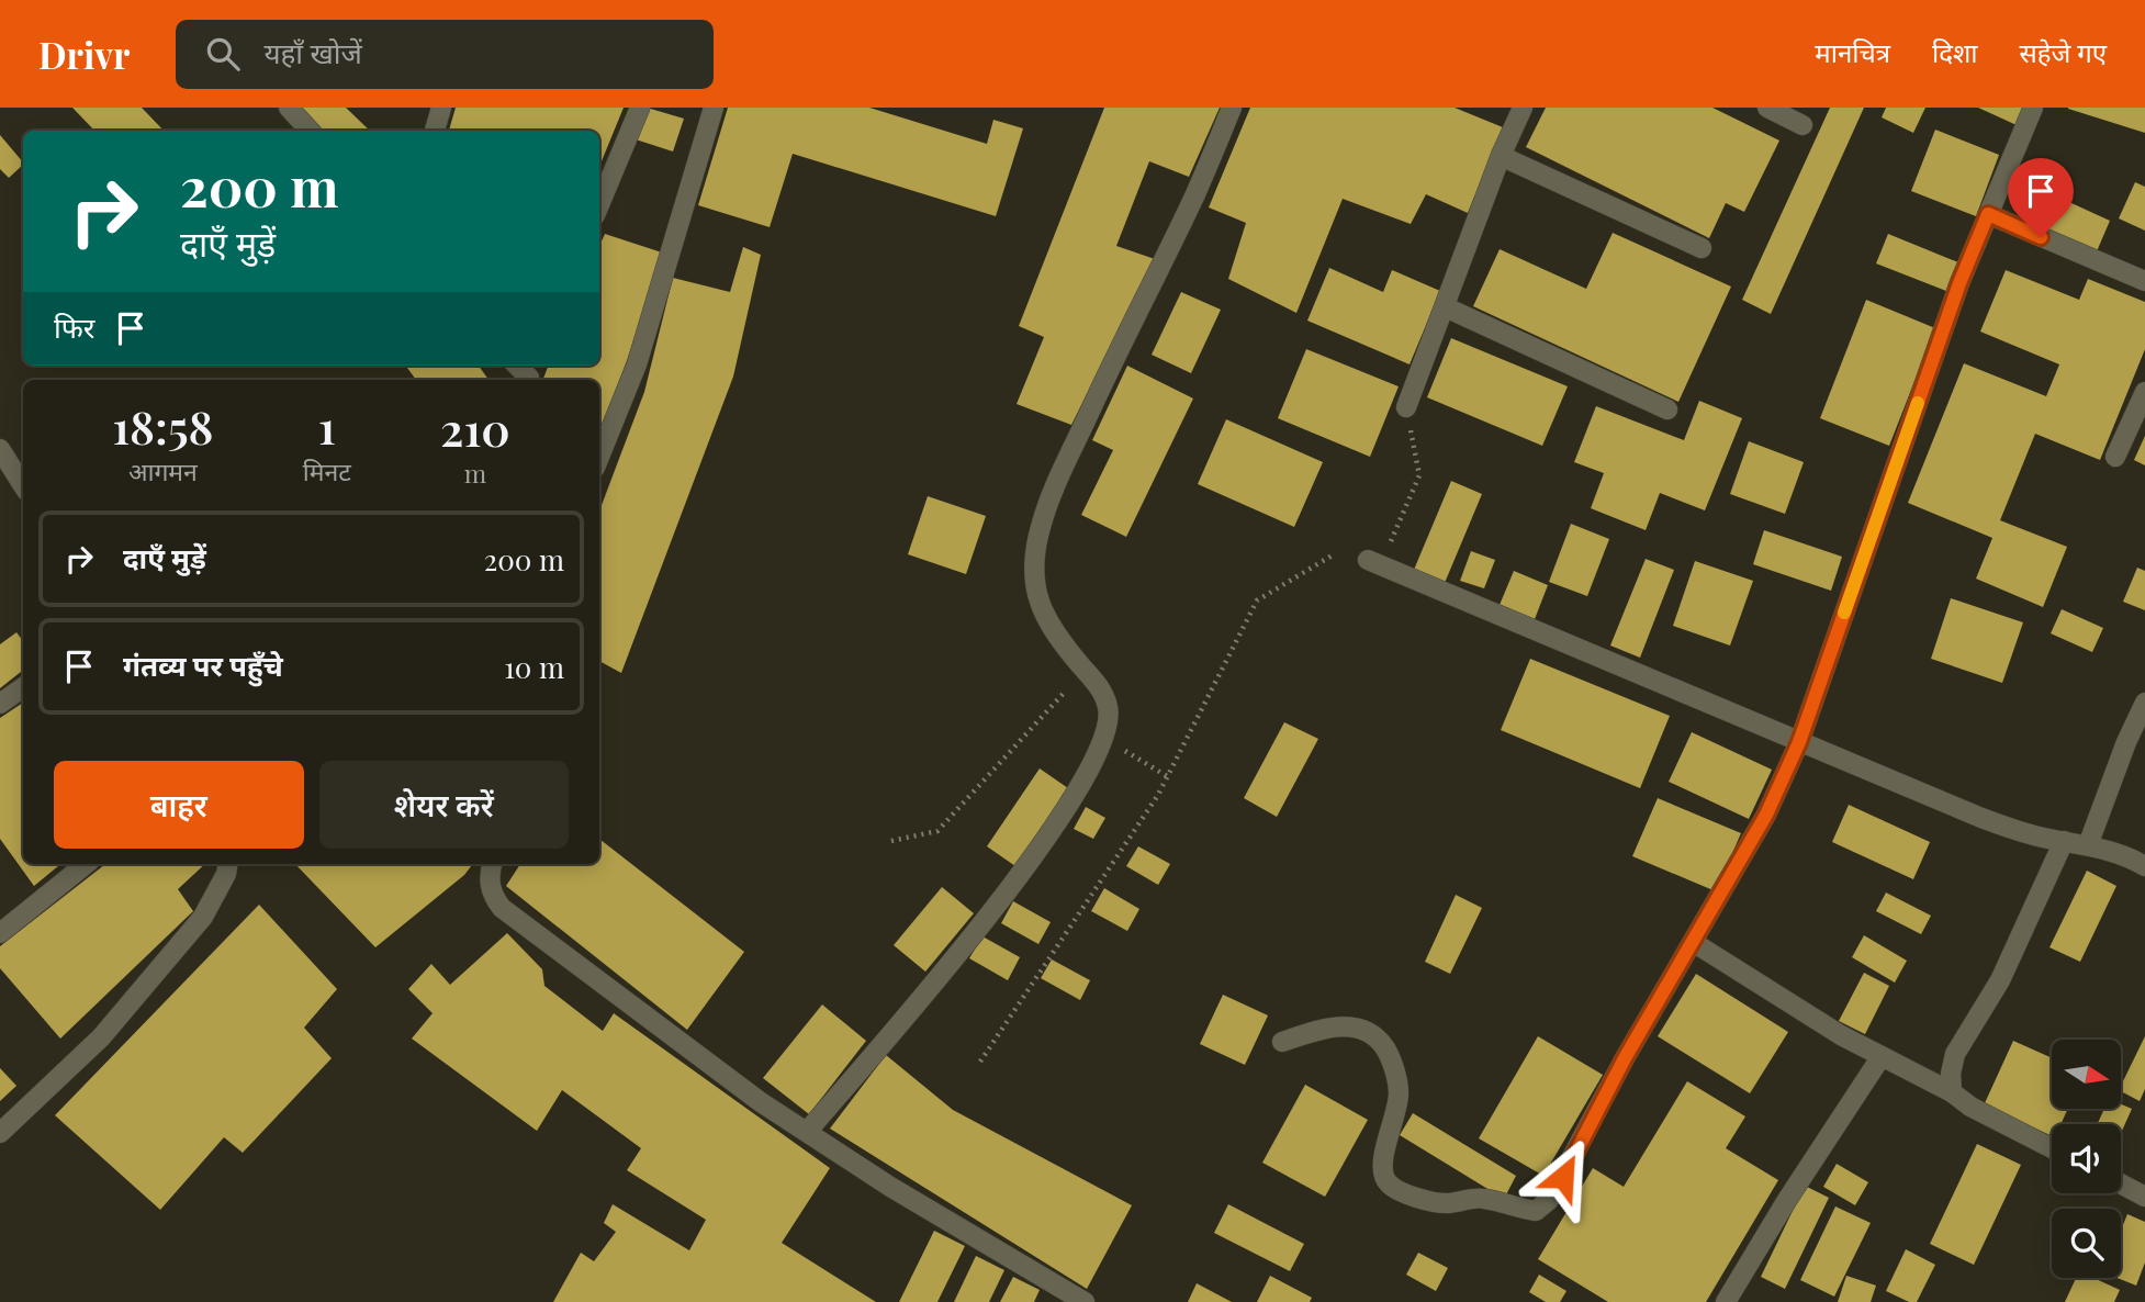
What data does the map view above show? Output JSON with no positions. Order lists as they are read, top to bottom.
{
  "north": "right",
  "page": {
    "header": "Drivr",
    "search": "यहाँ खोजें",
    "nav": ["मानचित्र", "दिशा", "सहेजे गए"],
    "turn": ["200 m", "दाएँ मुड़ें"],
    "then": "फिर",
    "eta": [
      "18:58",
      "आगमन",
      "1",
      "मिनट",
      "210",
      "m"
    ],
    "list": [
      {
        "name": "दाएँ मुड़ें",
        "value": "200 m"
      },
      {
        "name": "गंतव्य पर पहुँचे",
        "value": "10 m"
      }
    ],
    "buttons": ["बाहर", "शेयर करें"]
  }
}
